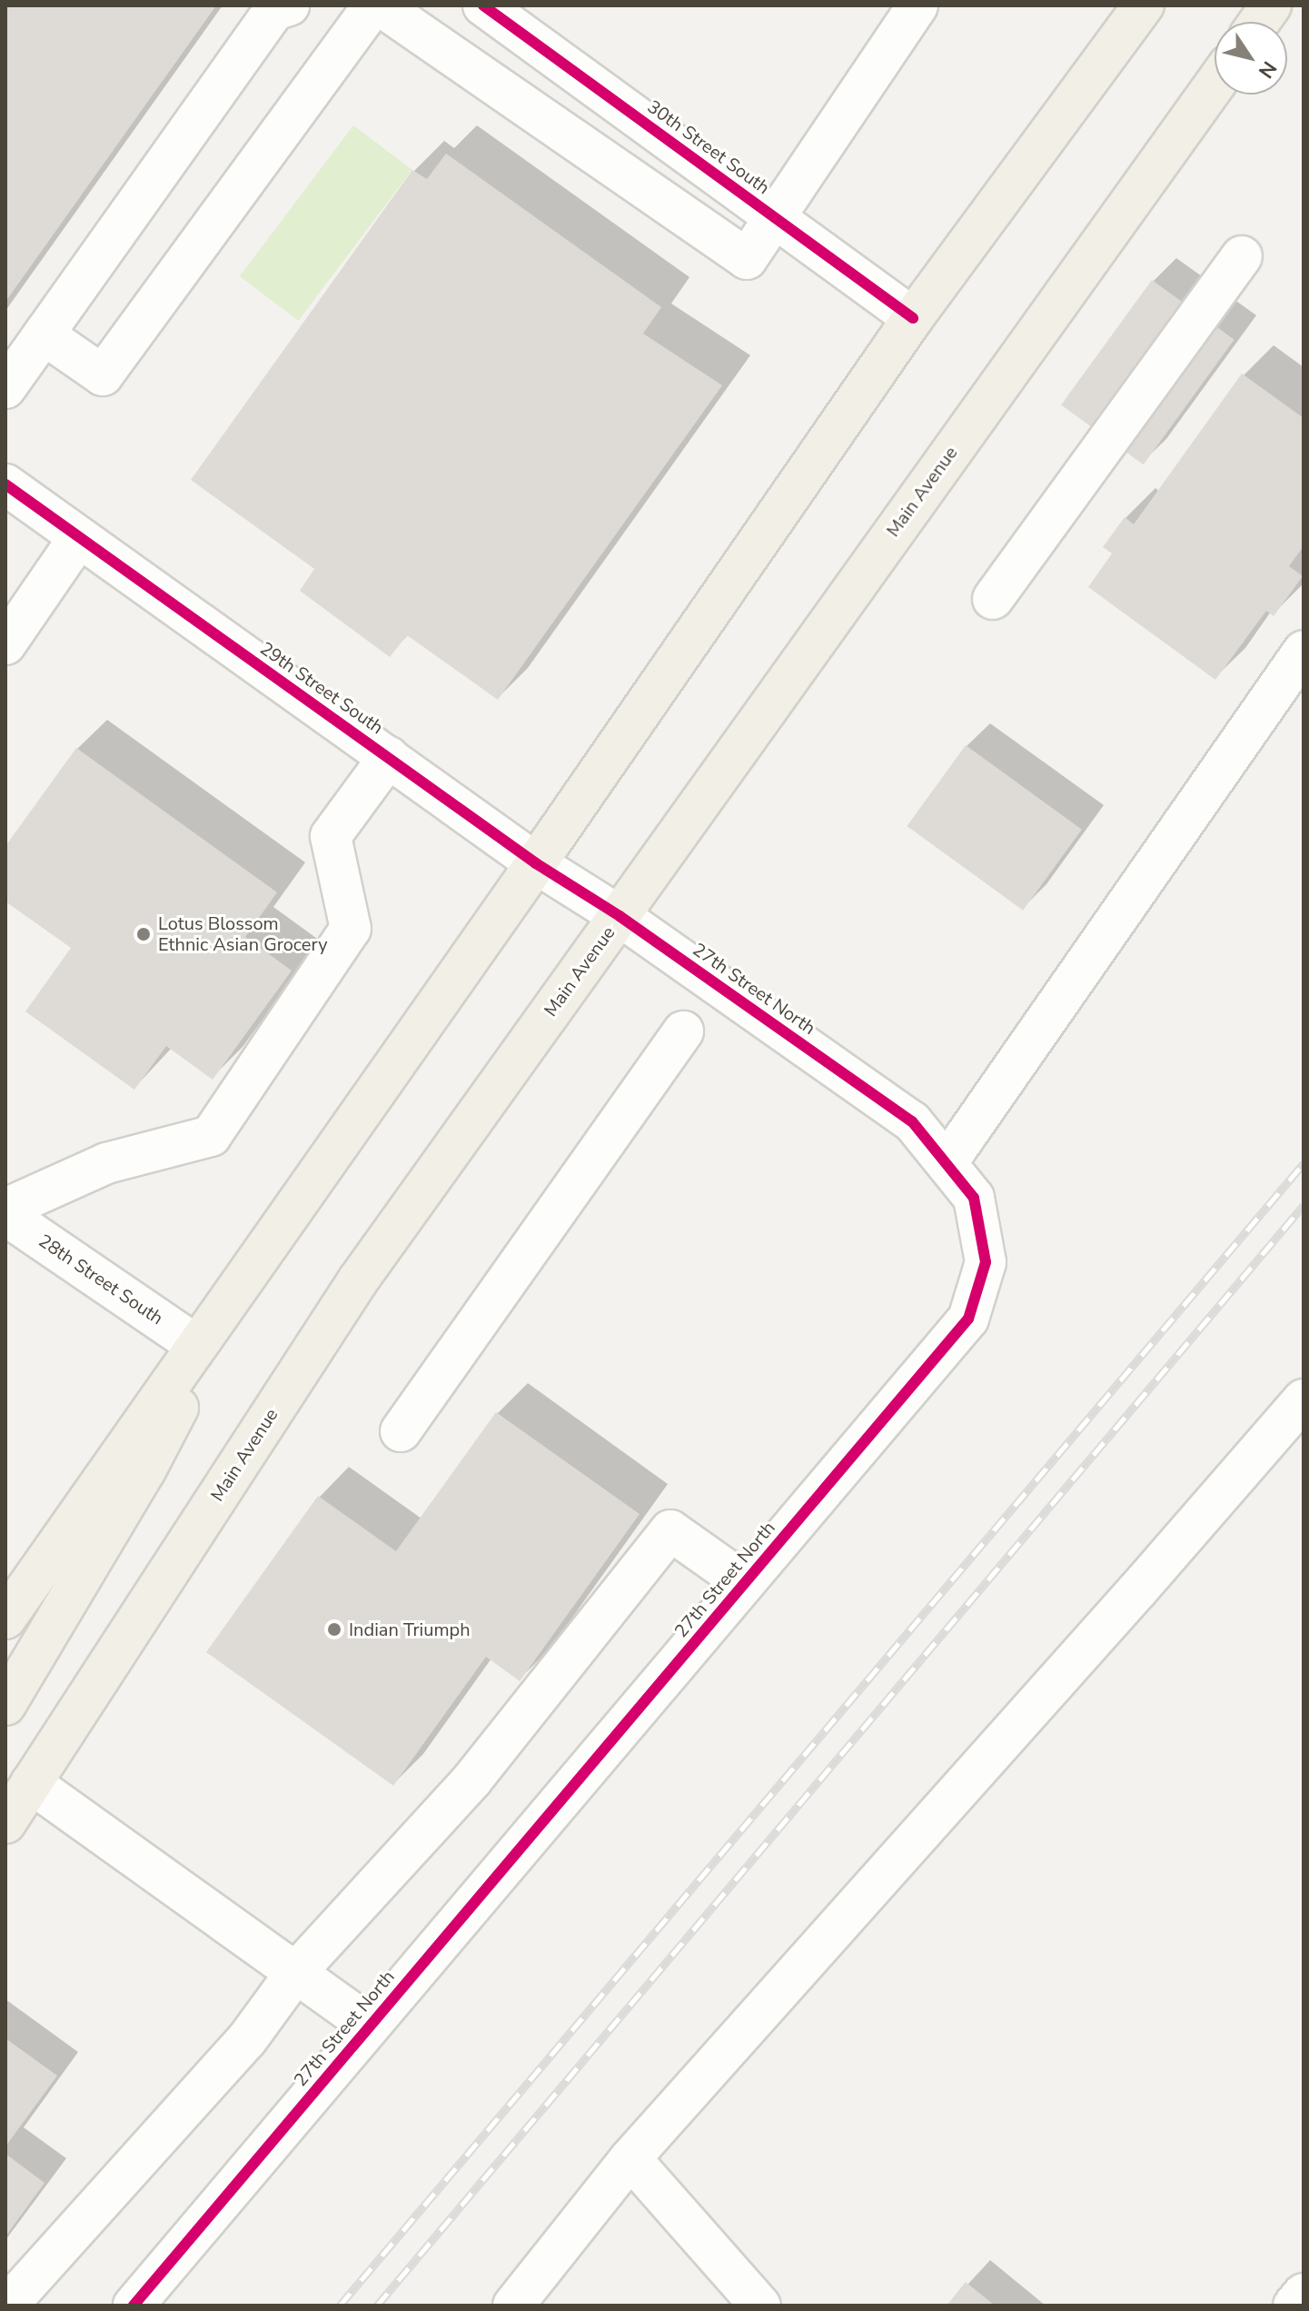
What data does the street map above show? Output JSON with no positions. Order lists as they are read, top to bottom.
{
  "streets": {
    "main road": ["Main Avenue"],
    "street": [
      "30th Street South",
      "29th Street South",
      "27th Street North",
      "28th Street South"
    ]
  },
  "crossings": [
    ["Main Avenue", "29th Street South"],
    ["Main Avenue", "27th Street North"],
    ["29th Street South", "27th Street North"]
  ],
  "places": ["Lotus Blossom Ethnic Asian Grocery", "Indian Triumph"],
  "north": "bottom right"
}
